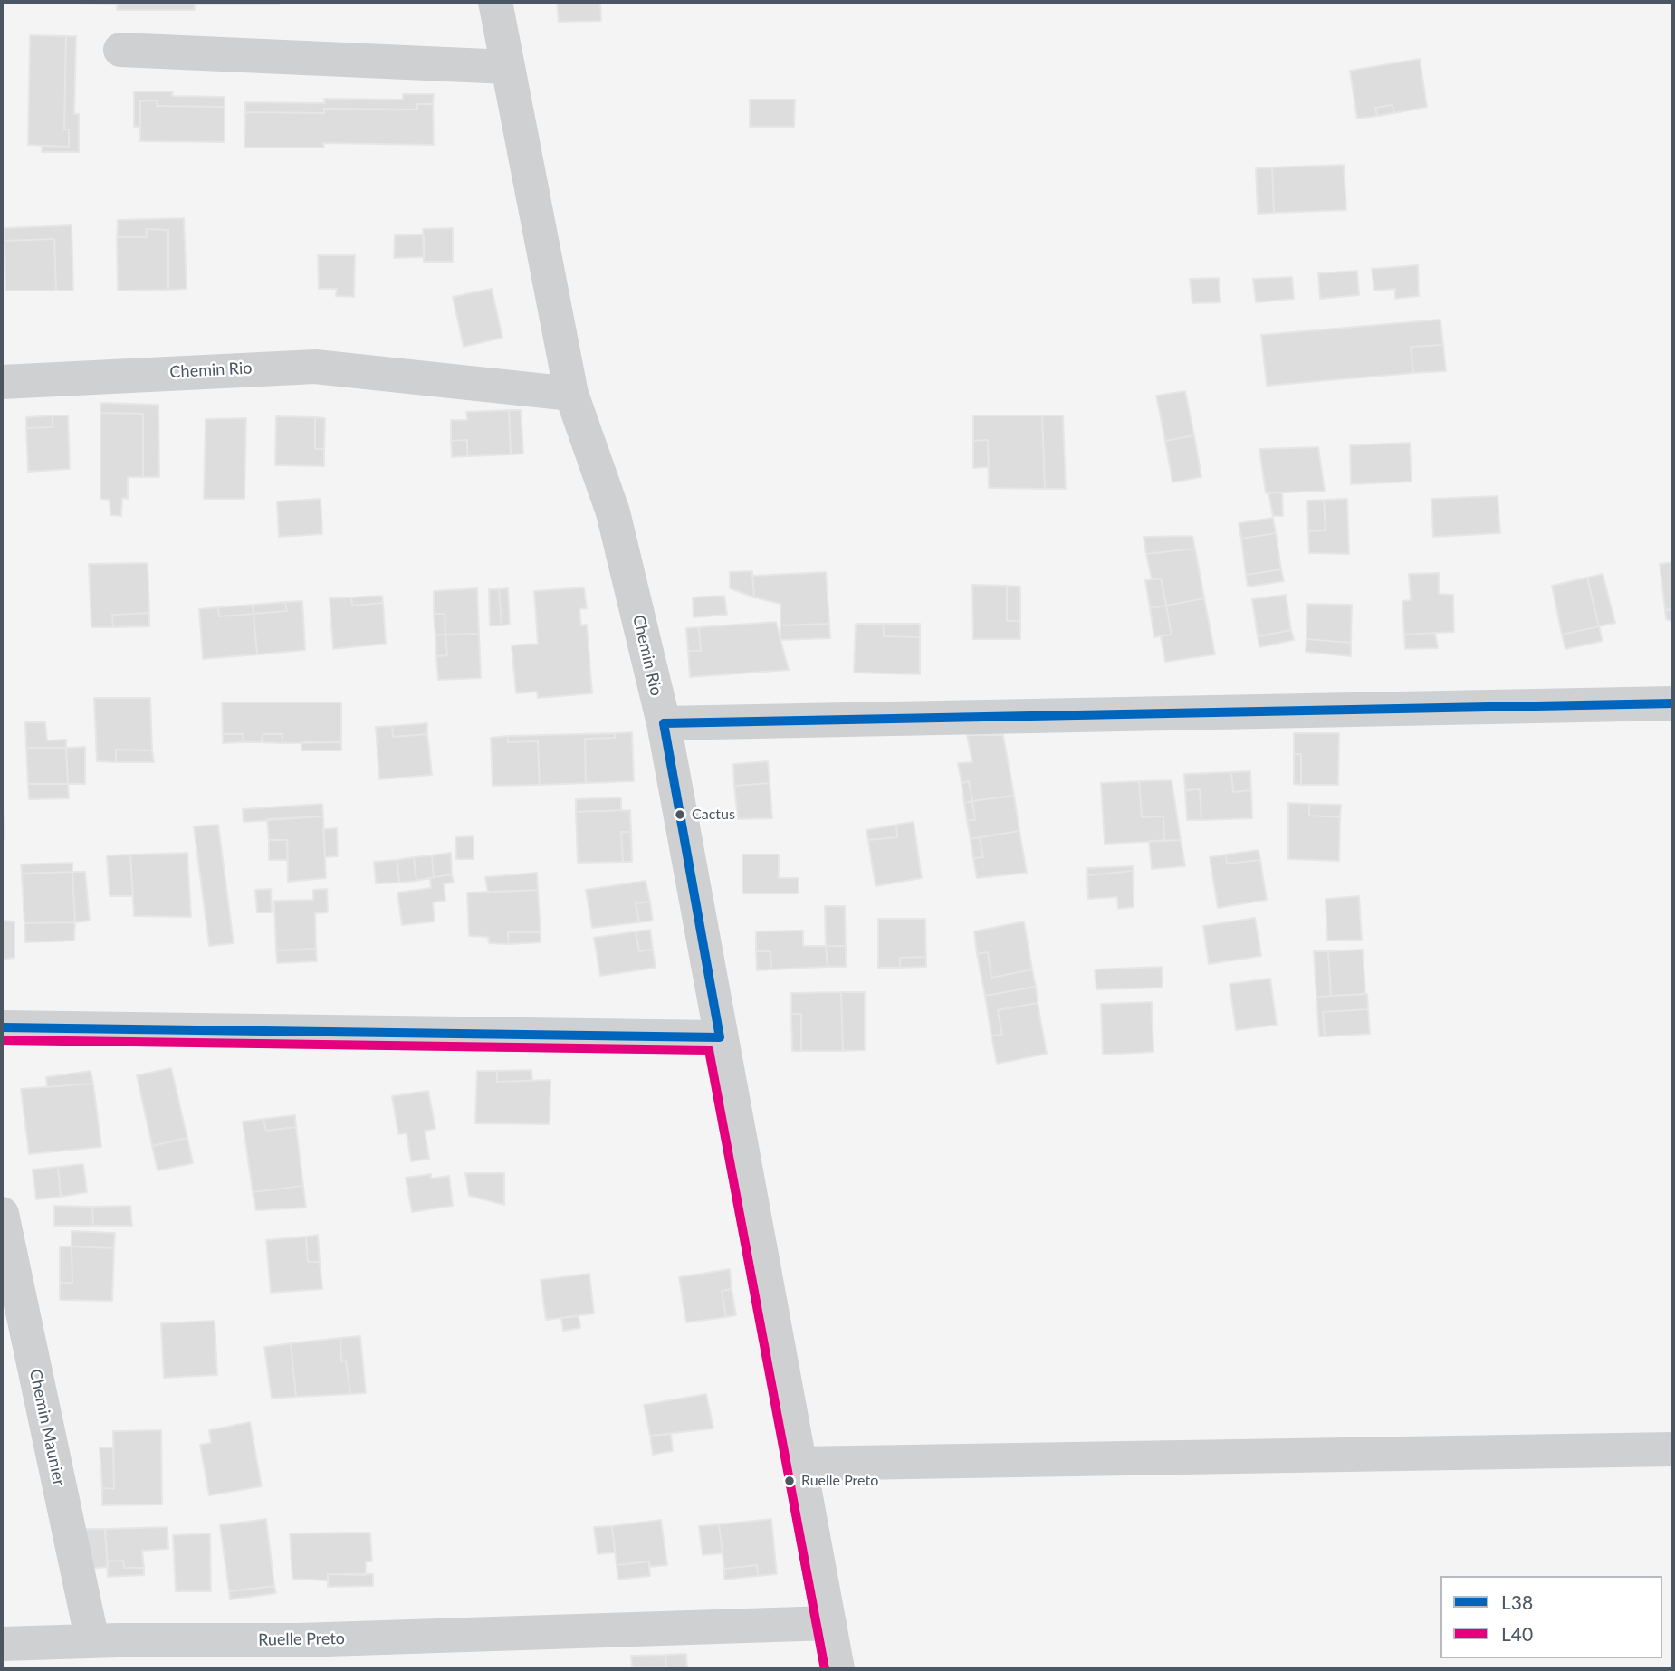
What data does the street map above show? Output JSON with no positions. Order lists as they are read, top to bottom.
{
  "streets": {
    "street": ["Chemin Rio", "Chemin Maunier", "Ruelle Preto"]
  },
  "crossings": [
    ["Chemin Rio", "Ruelle Preto"],
    ["Chemin Maunier", "Ruelle Preto"]
  ],
  "places": ["Cactus", "Ruelle Preto"],
  "lines": ["transit line L38", "transit line L40"],
  "legend": ["L38", "L40"]
}
